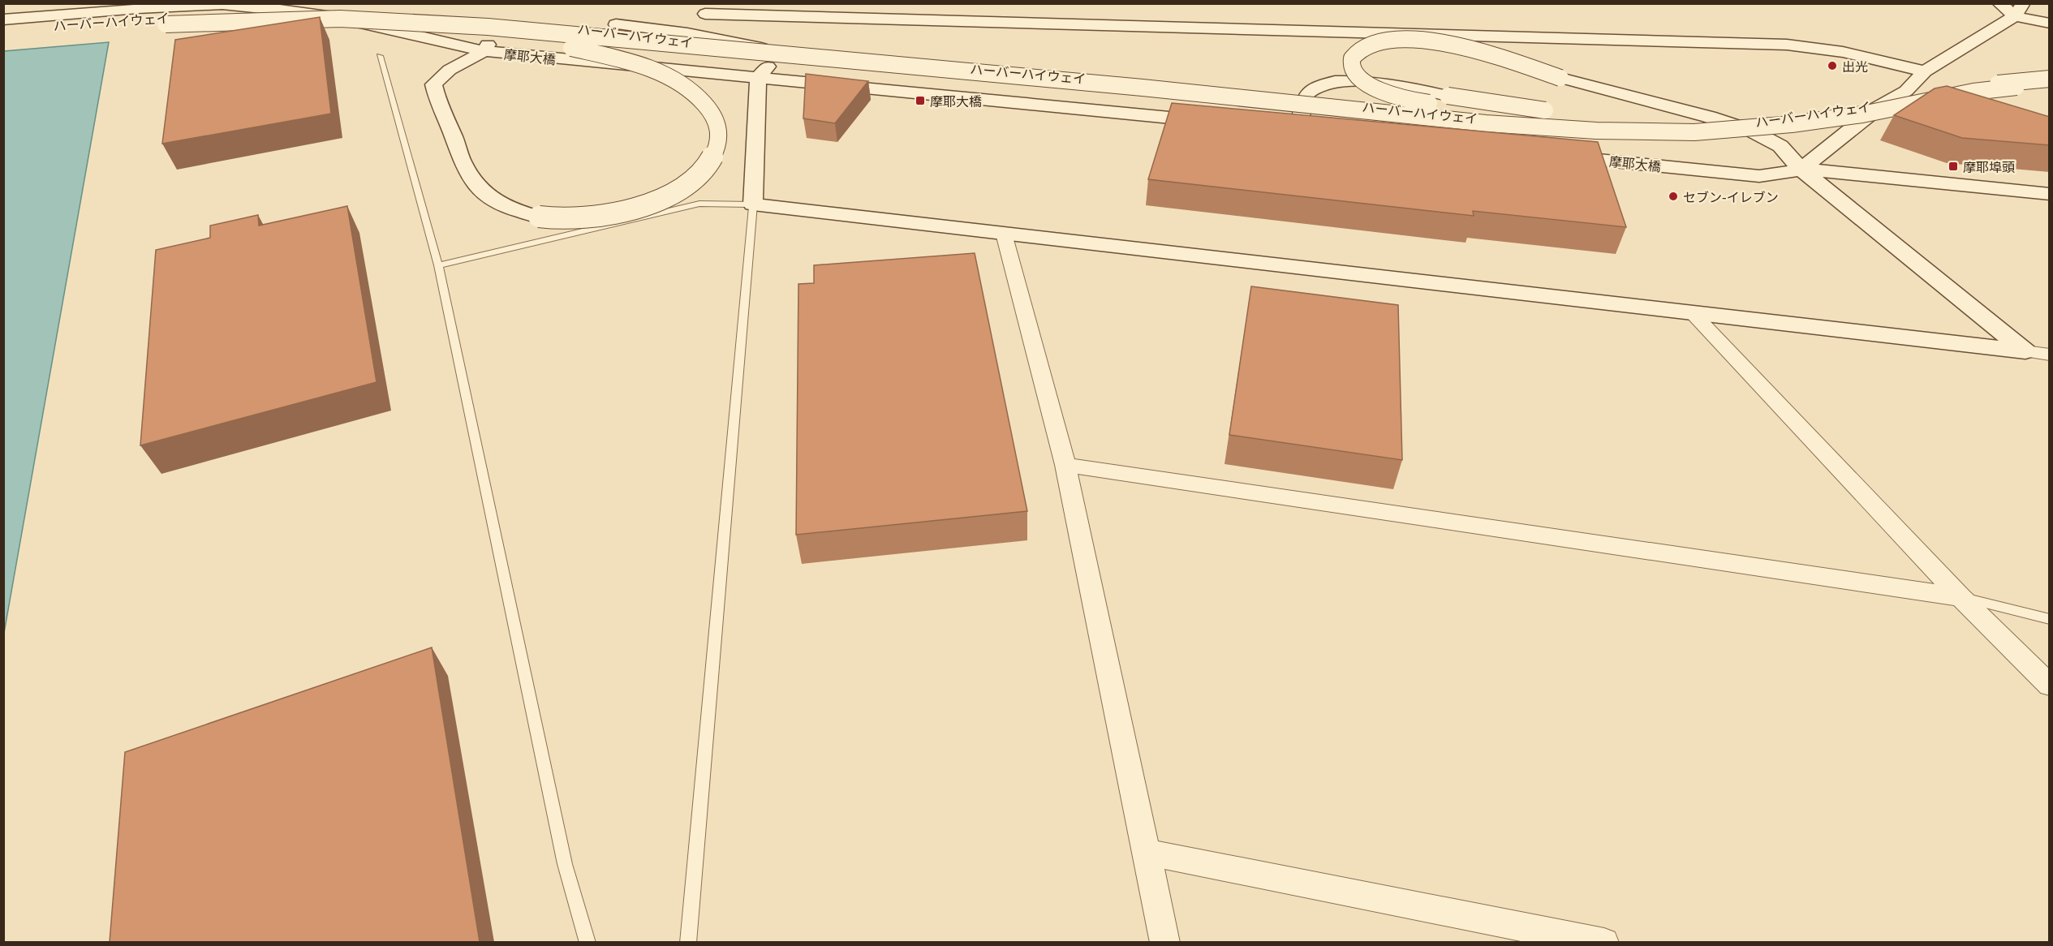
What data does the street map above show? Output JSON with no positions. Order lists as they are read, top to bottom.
{
  "streets": {
    "street": ["ハーバーハイウェイ", "摩耶大橋"]
  },
  "places": {
    "other": ["出光", "セブン-イレブン"],
    "transit": ["摩耶大橋", "摩耶埠頭"]
  }
}
